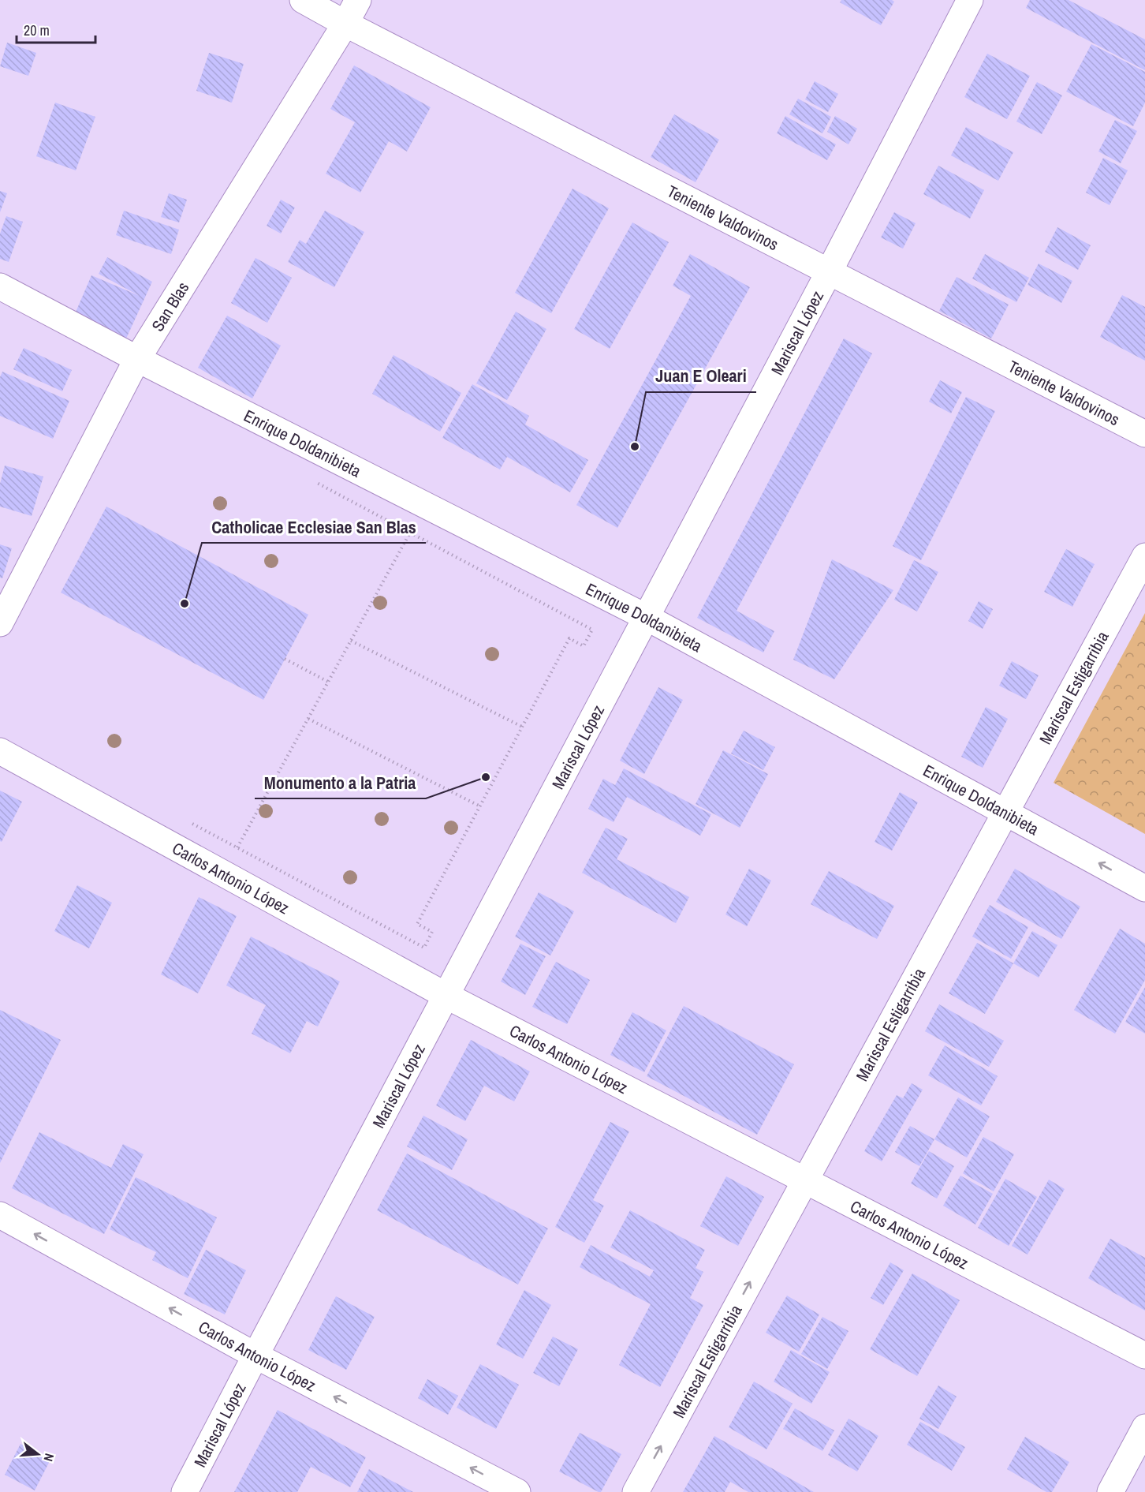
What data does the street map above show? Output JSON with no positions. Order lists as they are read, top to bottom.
{
  "streets": {
    "street": [
      "Teniente Valdovinos",
      "San Blas",
      "Mariscal López",
      "Enrique Doldanibieta",
      "Mariscal Estigarribia",
      "Carlos Antonio López"
    ]
  },
  "crossings": [
    ["Teniente Valdovinos", "San Blas"],
    ["Teniente Valdovinos", "Mariscal López"],
    ["San Blas", "Enrique Doldanibieta"],
    ["Mariscal López", "Enrique Doldanibieta"],
    ["Mariscal López", "Carlos Antonio López"],
    ["Enrique Doldanibieta", "Mariscal Estigarribia"],
    ["Mariscal Estigarribia", "Carlos Antonio López"]
  ],
  "places": ["Juan E Oleari", "Catholicae Ecclesiae San Blas", "Monumento a la Patria"],
  "scale_bar": "20 m",
  "north": "right"
}
